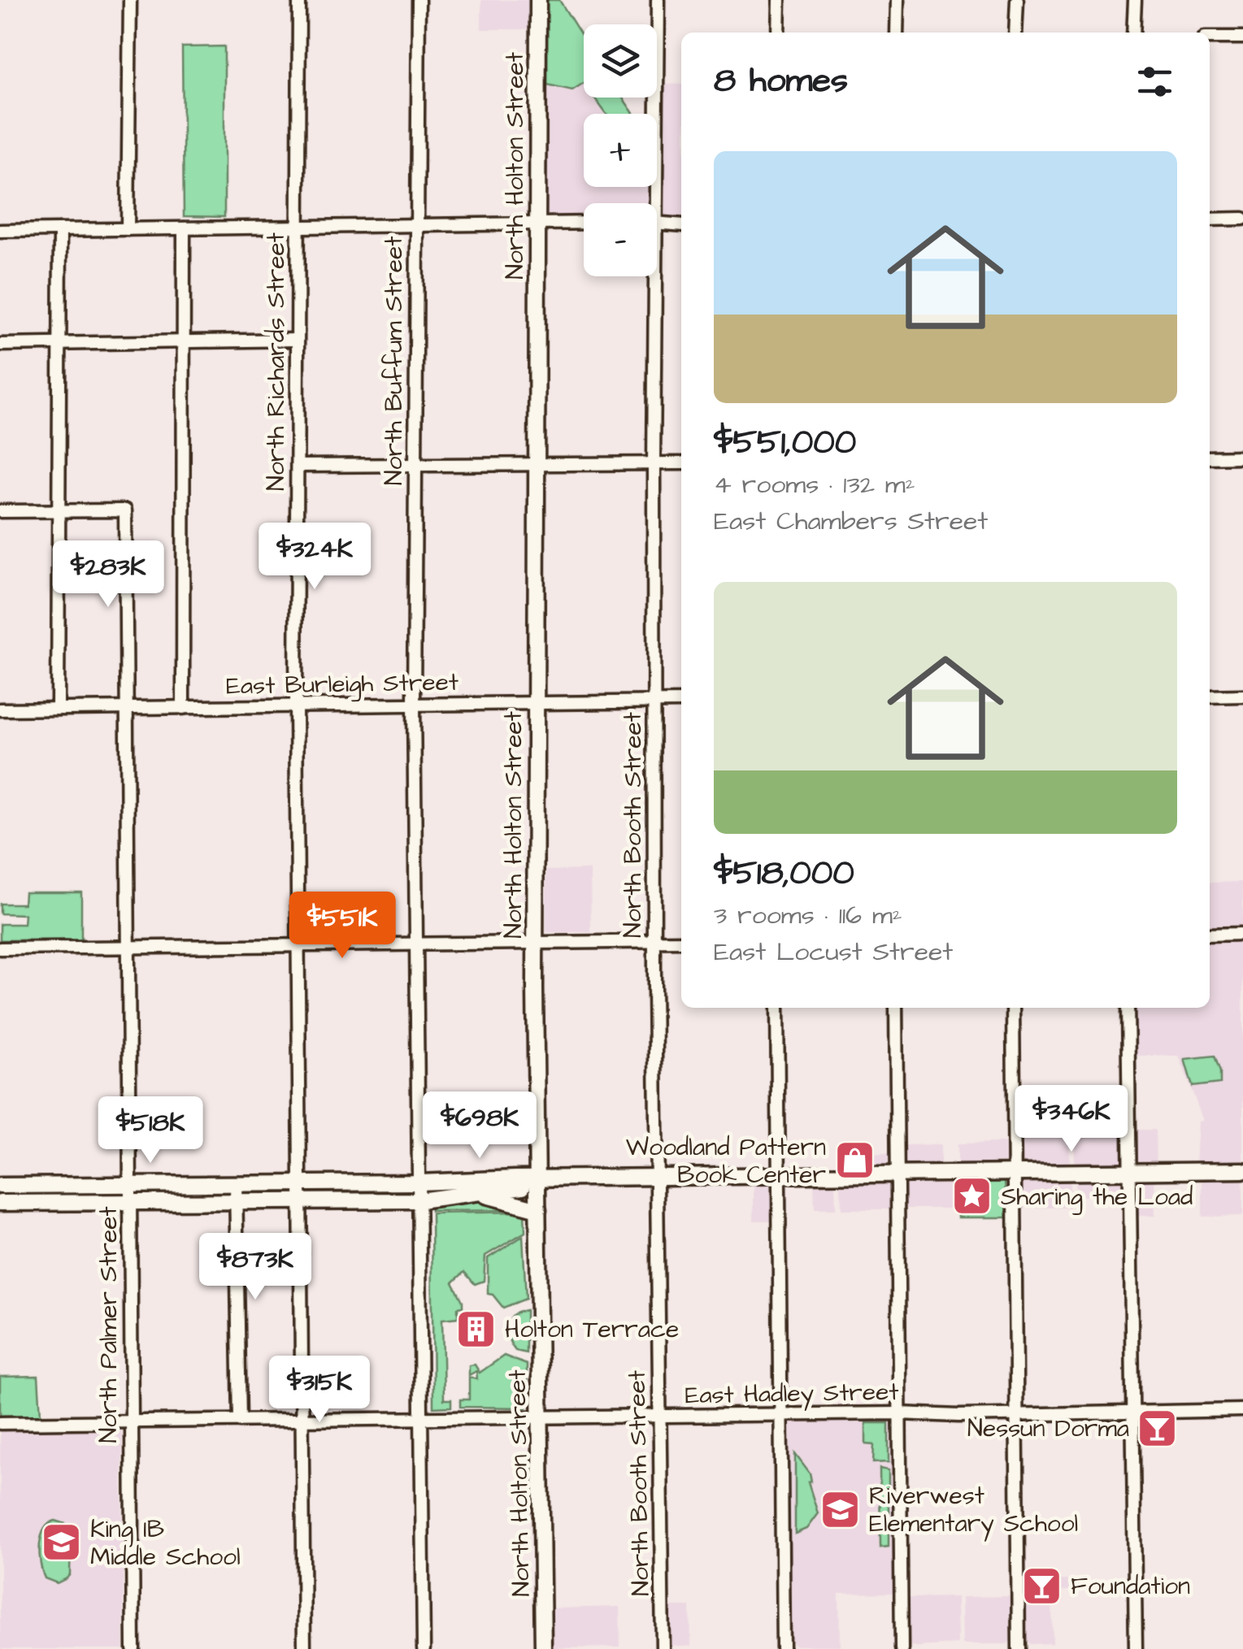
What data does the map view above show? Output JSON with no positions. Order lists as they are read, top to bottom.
{
  "streets": {
    "main road": ["North Holton Street"],
    "street": [
      "North Buffum Street",
      "North Richards Street",
      "East Burleigh Street",
      "North Booth Street",
      "North Palmer Street",
      "East Hadley Street"
    ]
  },
  "crossings": [
    ["North Holton Street", "East Burleigh Street"],
    ["North Holton Street", "East Hadley Street"],
    ["North Buffum Street", "East Burleigh Street"],
    ["North Buffum Street", "East Hadley Street"],
    ["North Richards Street", "East Burleigh Street"],
    ["North Richards Street", "East Hadley Street"],
    ["East Burleigh Street", "North Booth Street"],
    ["East Burleigh Street", "North Palmer Street"],
    ["North Booth Street", "East Hadley Street"],
    ["North Palmer Street", "East Hadley Street"]
  ],
  "places": {
    "shop": ["Woodland Pattern Book Center"],
    "place": ["Sharing the Load"],
    "building": ["Holton Terrace"],
    "bar": ["Nessun Dorma", "Foundation"],
    "school or university": ["Riverwest Elementary School", "King IB Middle School"]
  },
  "page": {
    "map_buttons": ["+", "−"],
    "heading": "8 homes",
    "list": [
      {
        "name": "$551,000",
        "note": "4 rooms · 132 m² · East Chambers Street"
      },
      {
        "name": "$518,000",
        "note": "3 rooms · 116 m² · East Locust Street"
      }
    ],
    "price": [
      "$324K",
      "$283K",
      "$551K",
      "$346K",
      "$698K",
      "$518K",
      "$873K",
      "$315K"
    ]
  }
}
